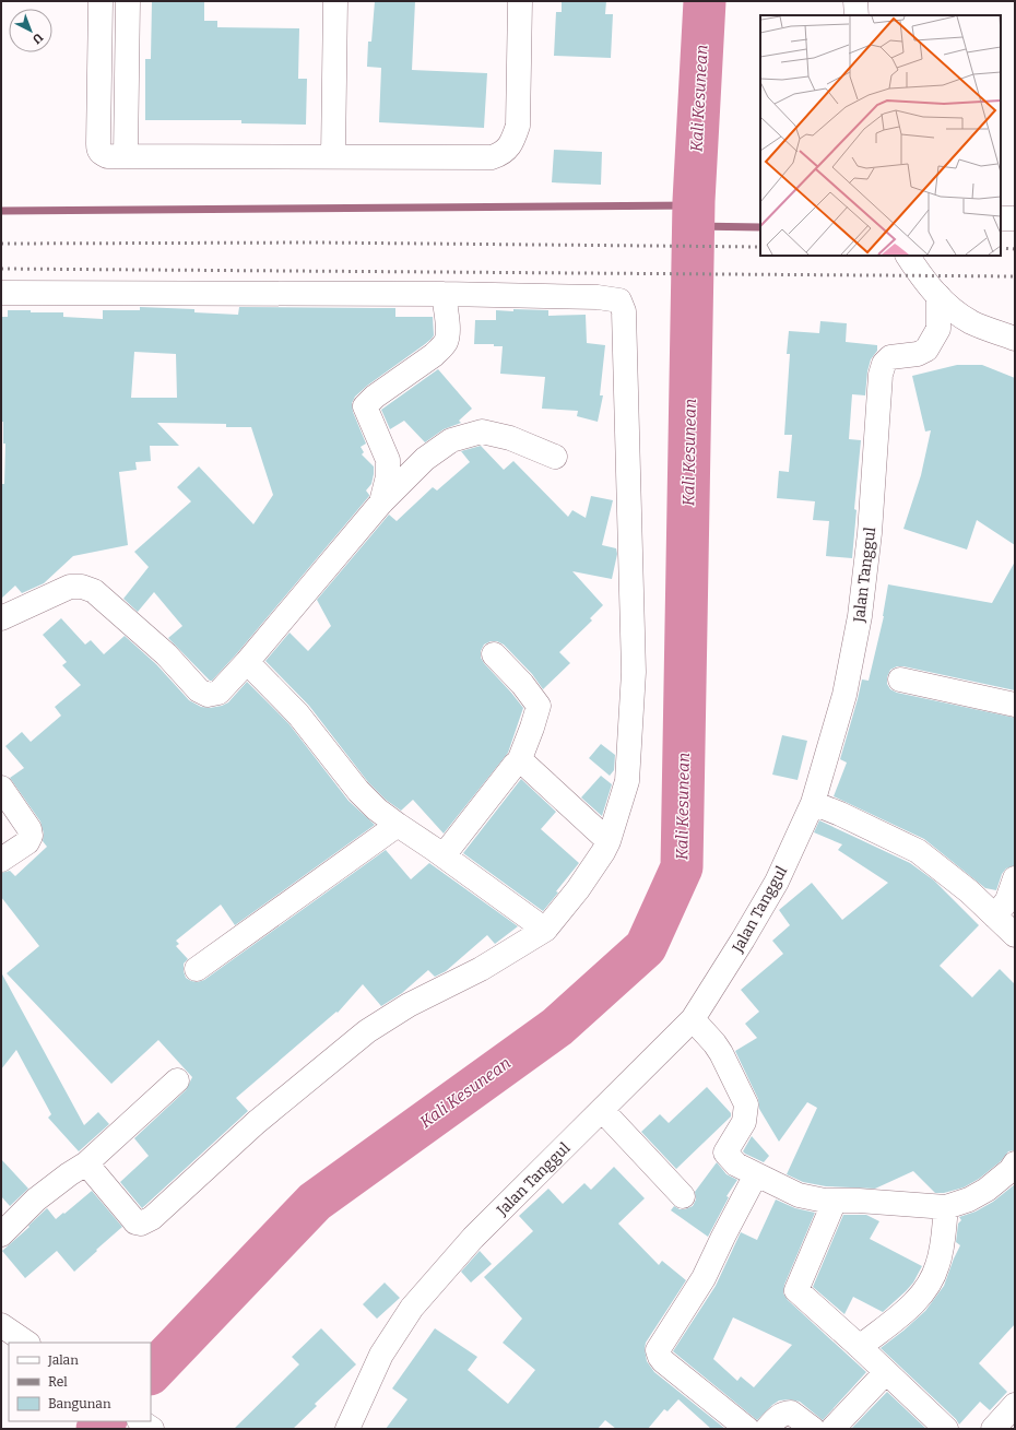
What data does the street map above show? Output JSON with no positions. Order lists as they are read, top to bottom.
{
  "streets": {
    "street": ["Jalan Tanggul"]
  },
  "water": ["Kali Kesunean"],
  "legend": ["Jalan", "Rel", "Bangunan"],
  "north": "bottom right"
}
